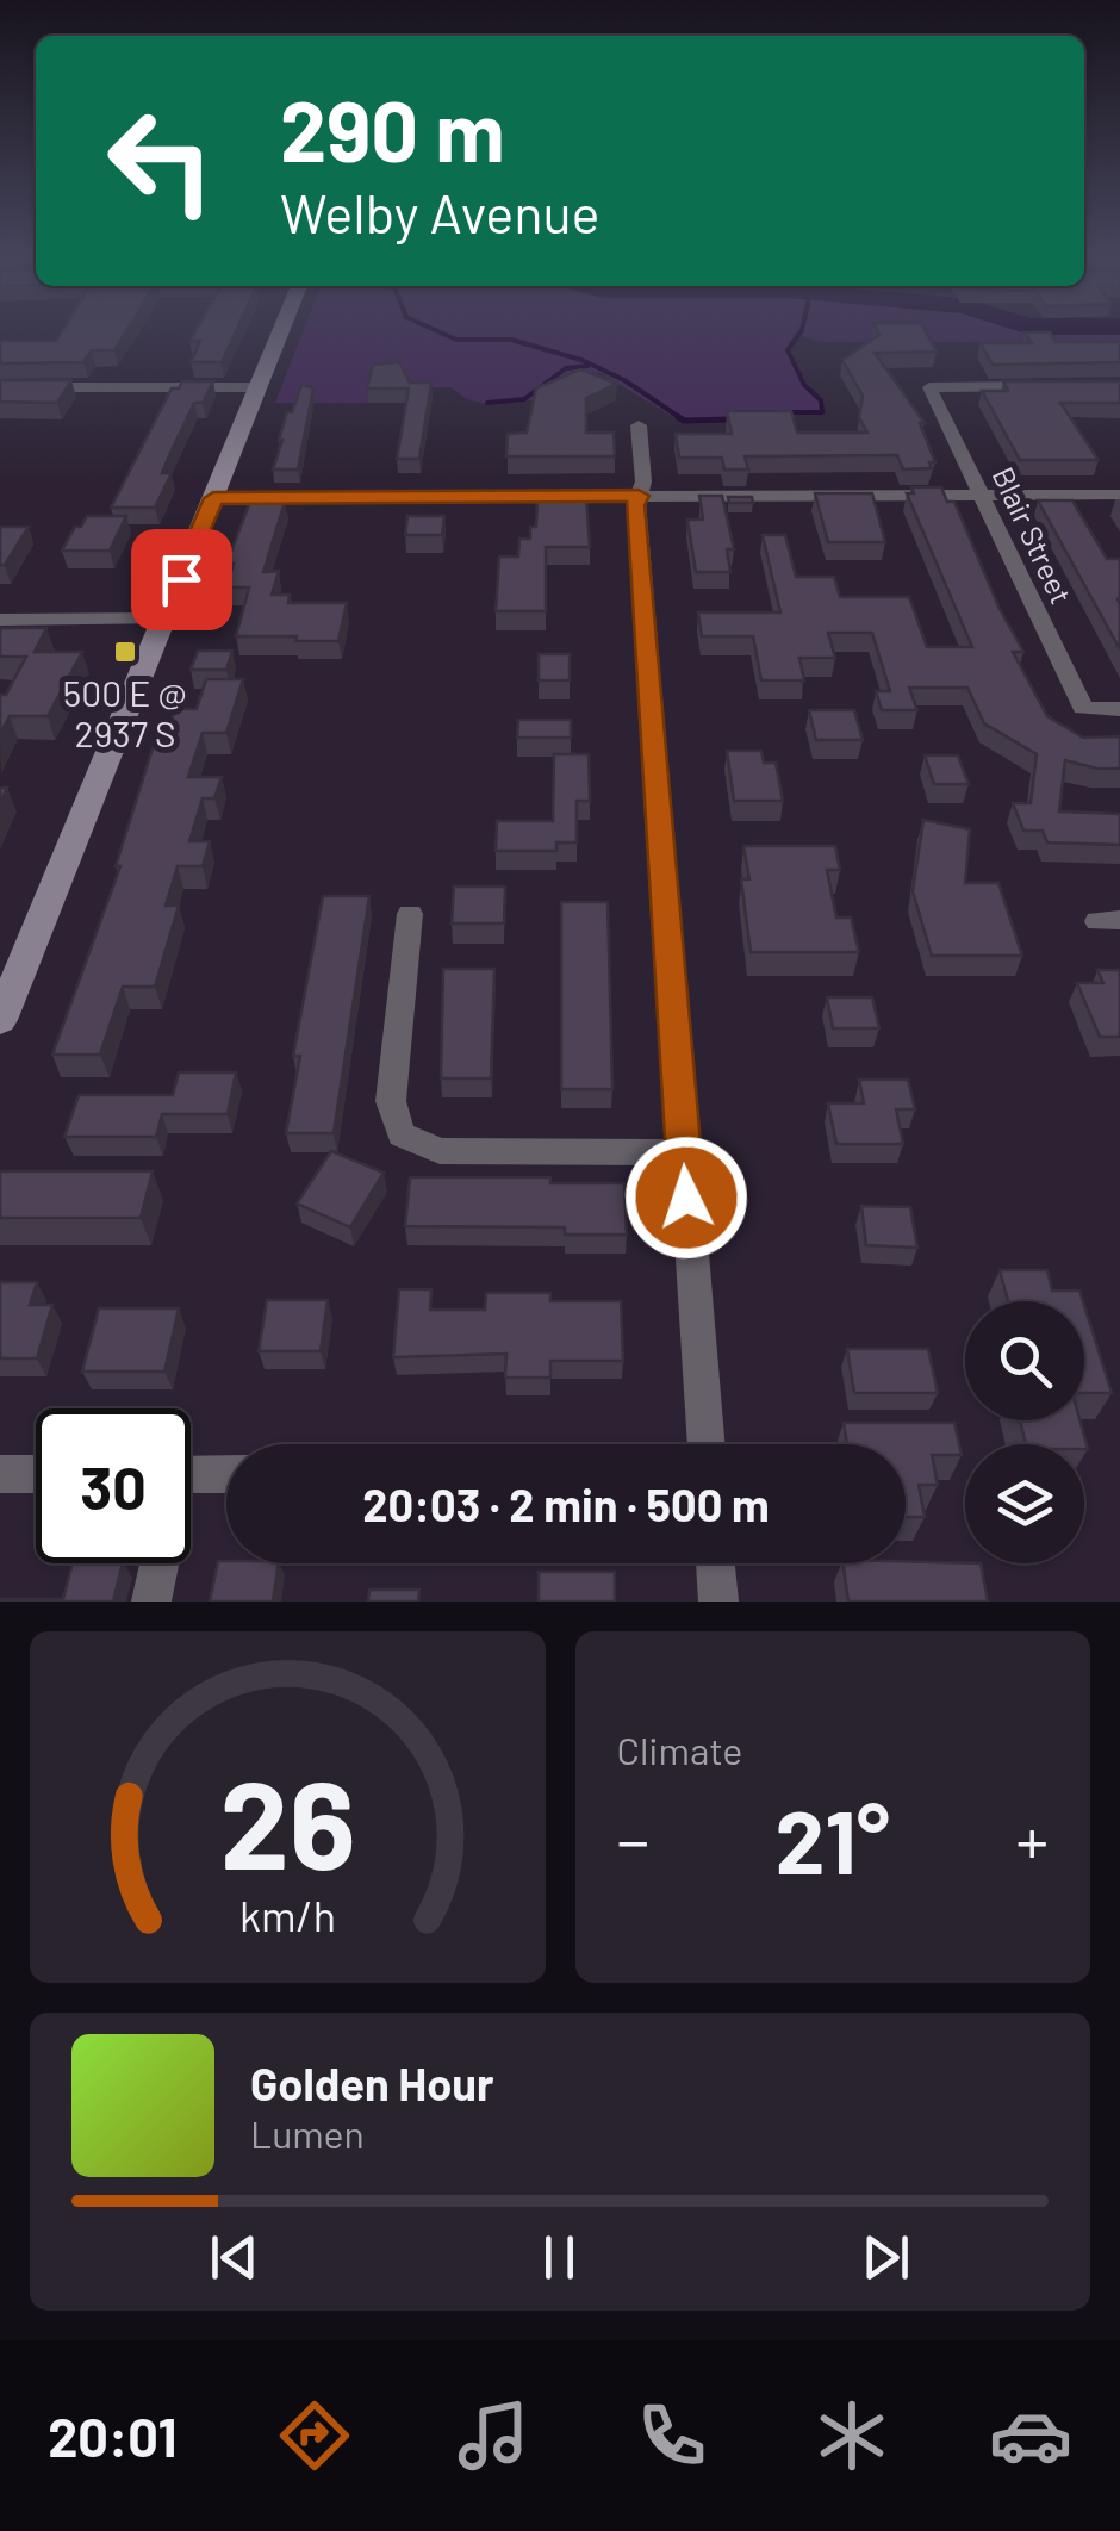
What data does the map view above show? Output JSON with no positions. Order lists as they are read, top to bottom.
{
  "streets": {
    "street": ["Blair Street"]
  },
  "places": {
    "transit": ["500 E @ 2937 S"]
  },
  "page": {
    "turn": ["290 m", "Welby Avenue"],
    "limit": "30",
    "trip": "20:03 · 2 min · 500 m",
    "tile": "Climate",
    "heat": ["−", "21°", "+"],
    "song": ["Golden Hour", "Lumen"],
    "tabs": "20:01",
    "gauge": ["26", "km/h"]
  }
}
